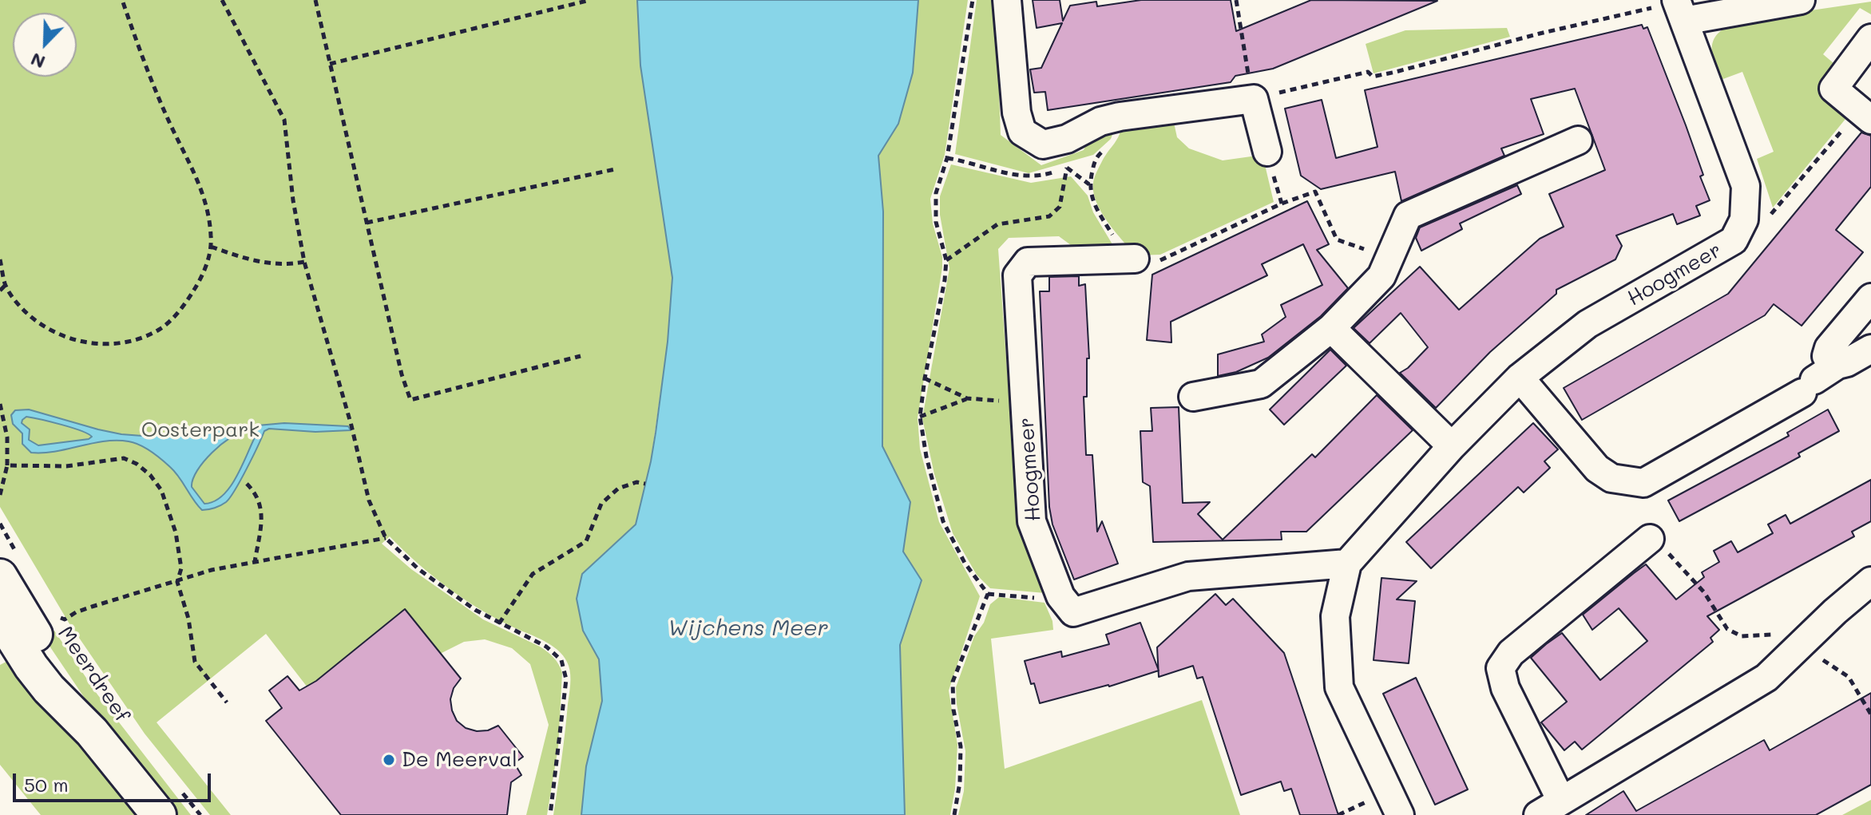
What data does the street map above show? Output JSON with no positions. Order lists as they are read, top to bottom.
{
  "streets": {
    "street": ["Hoogmeer", "Meerdreef"]
  },
  "water": ["Wijchens Meer"],
  "parks": ["Oosterpark"],
  "places": ["De Meerval"],
  "scale_bar": "50 m",
  "north": "bottom left"
}
